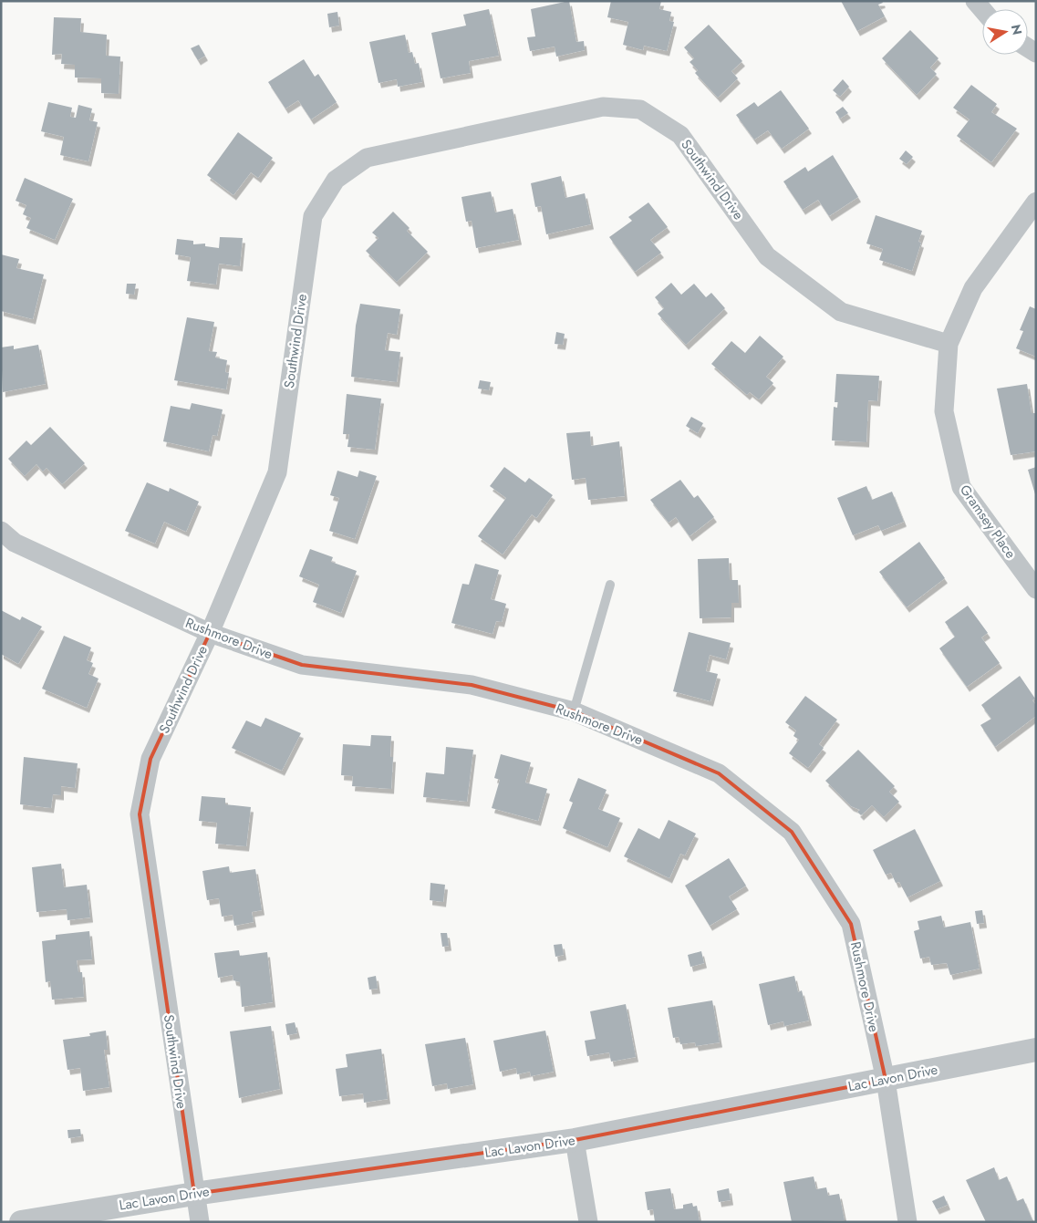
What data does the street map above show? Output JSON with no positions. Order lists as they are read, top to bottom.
{
  "streets": {
    "street": [
      "Southwind Drive",
      "Gramsey Place",
      "Rushmore Drive",
      "Lac Lavon Drive"
    ]
  },
  "crossings": [
    ["Southwind Drive", "Gramsey Place"],
    ["Southwind Drive", "Rushmore Drive"],
    ["Southwind Drive", "Lac Lavon Drive"],
    ["Rushmore Drive", "Lac Lavon Drive"]
  ],
  "north": "right"
}
